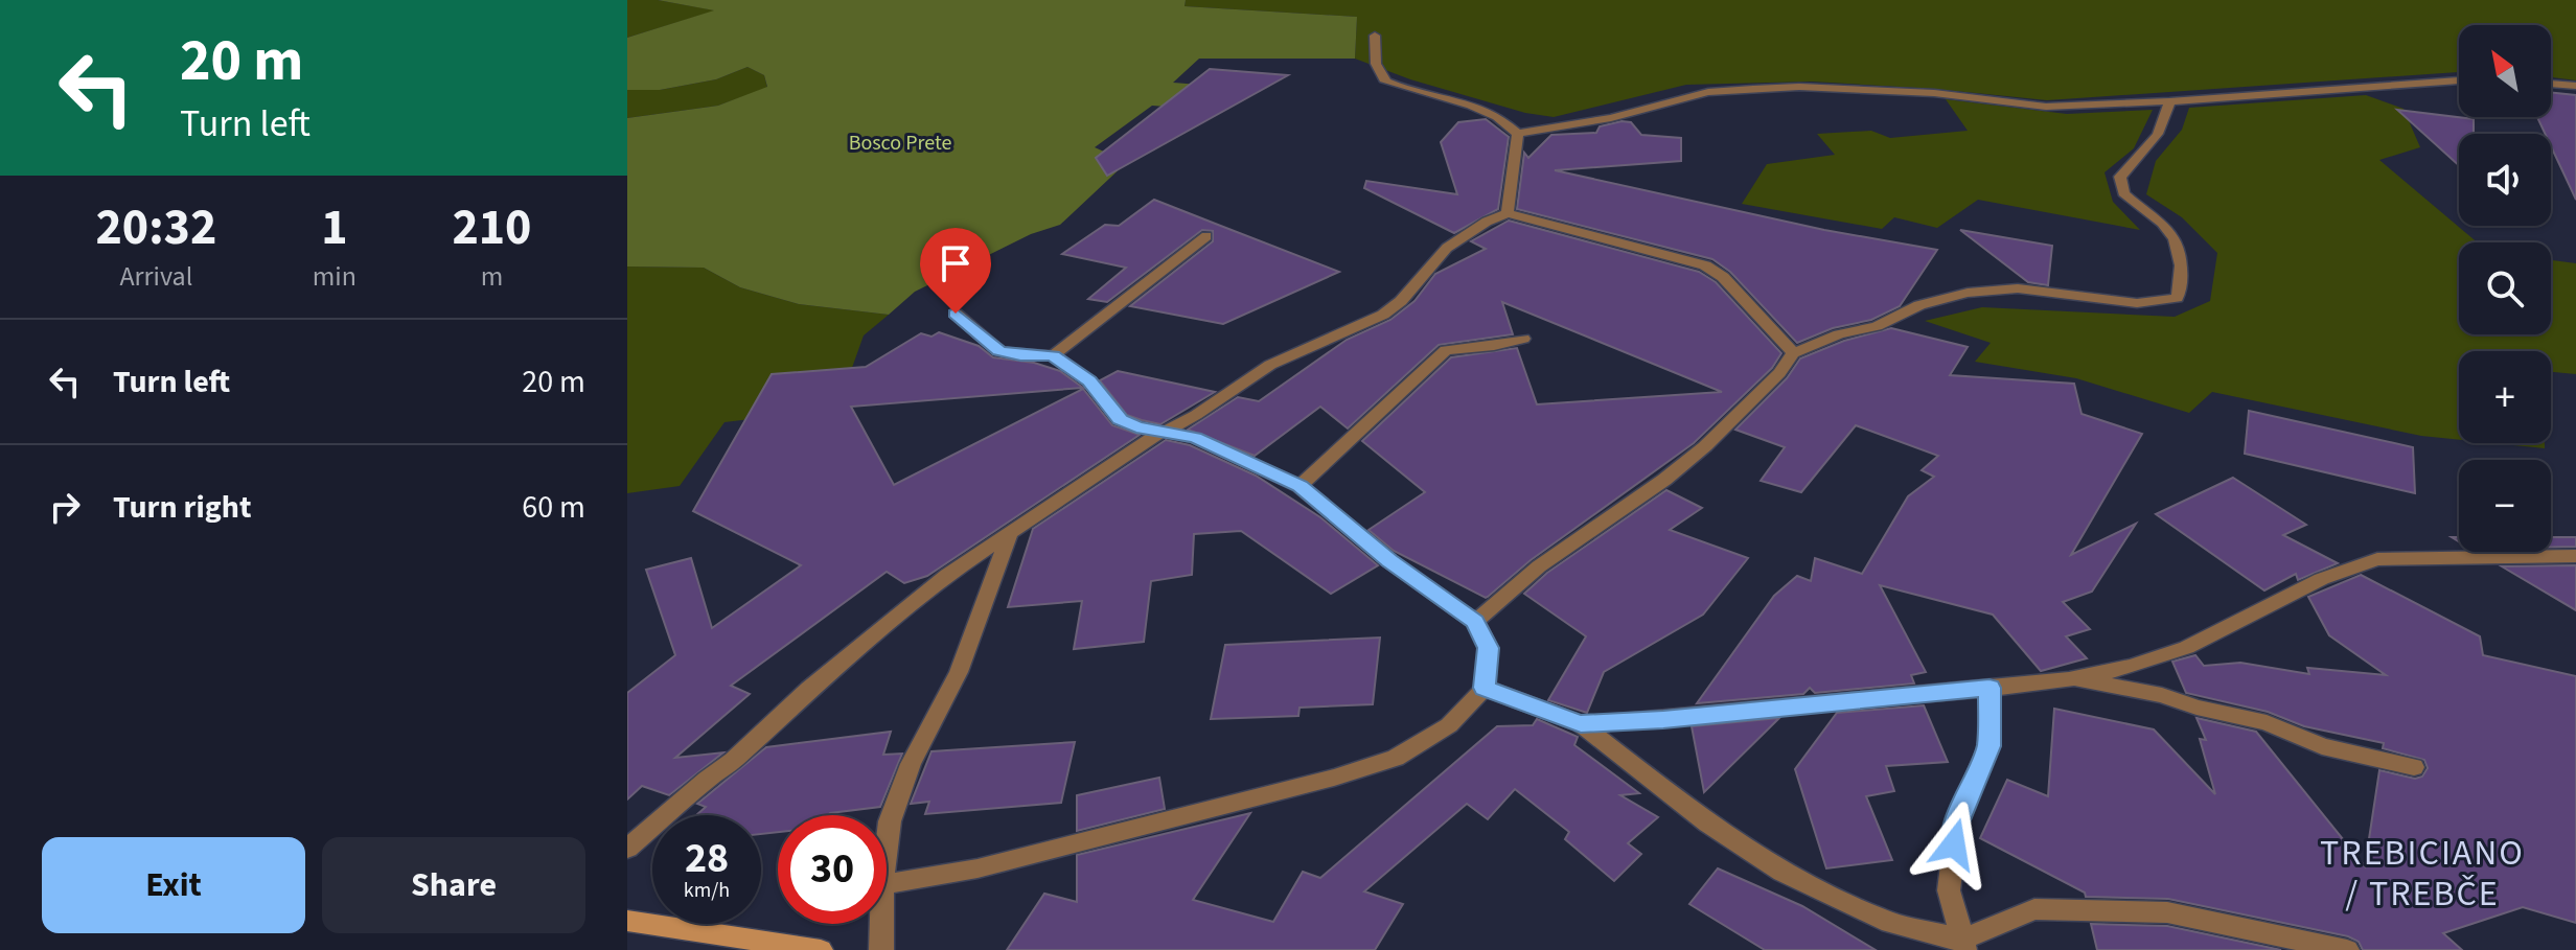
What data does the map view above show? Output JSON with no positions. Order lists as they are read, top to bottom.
{
  "districts": ["TREBICIANO / TREBČE"],
  "parks": ["Bosco Prete"],
  "north": "top left",
  "page": {
    "turn": ["20 m", "Turn left"],
    "map_buttons": ["+", "−"],
    "eta": [
      "20:32",
      "Arrival",
      "1",
      "min",
      "210",
      "m"
    ],
    "list": [
      {
        "name": "Turn left",
        "value": "20 m"
      },
      {
        "name": "Turn right",
        "value": "60 m"
      }
    ],
    "speed": "28 km/h",
    "limit": "30",
    "buttons": ["Exit", "Share"]
  }
}
